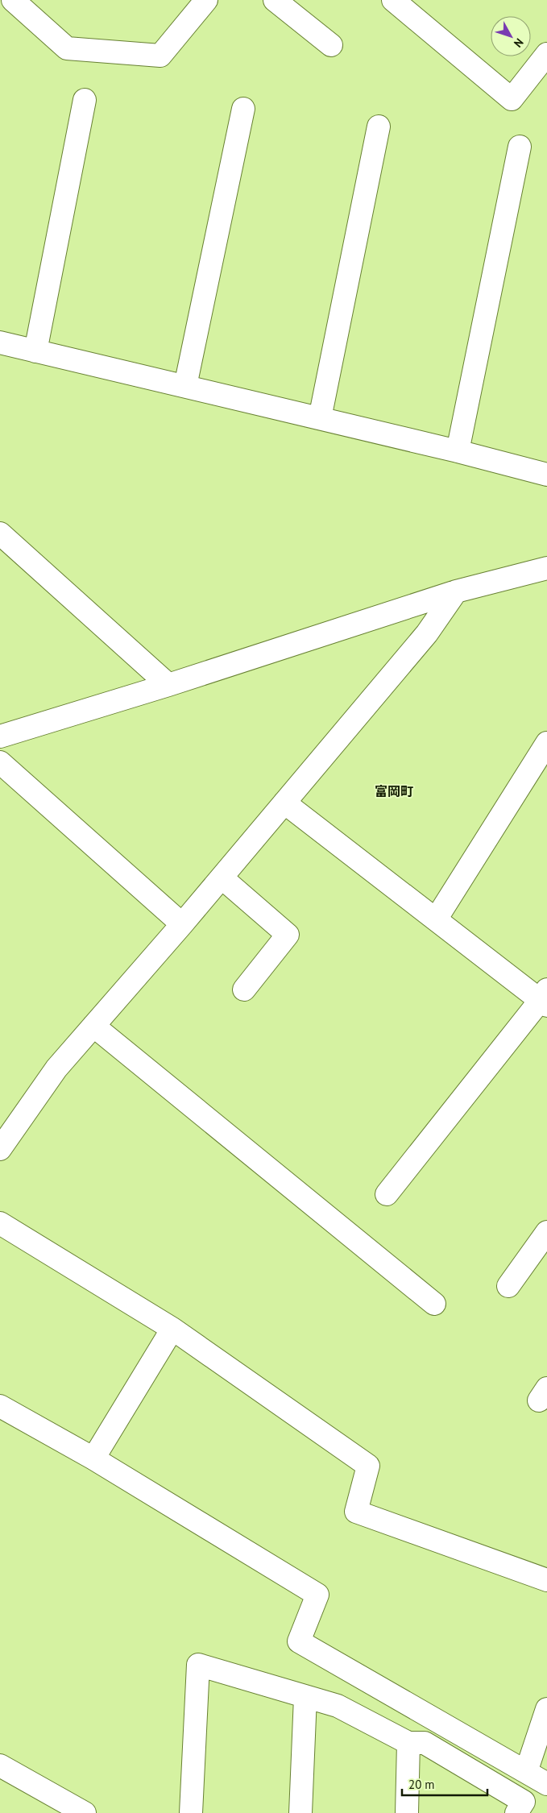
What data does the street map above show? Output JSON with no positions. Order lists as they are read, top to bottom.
{
  "districts": ["富岡町"],
  "scale_bar": "20 m",
  "north": "bottom right"
}
